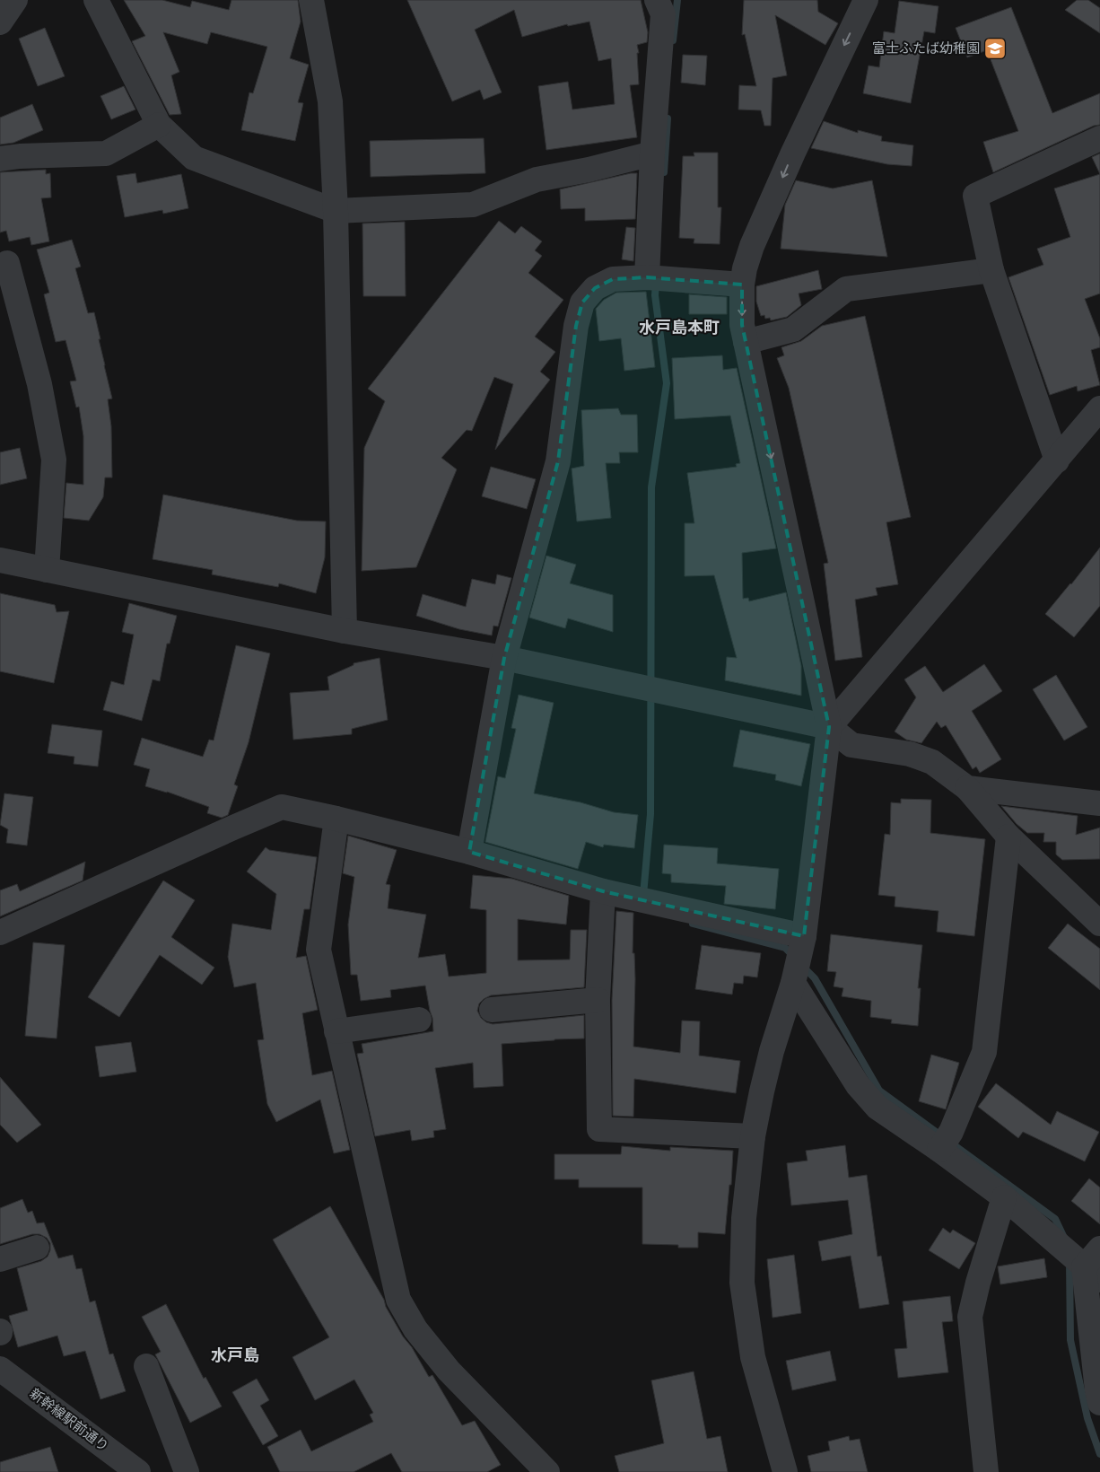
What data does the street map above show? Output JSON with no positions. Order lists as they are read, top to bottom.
{
  "streets": {
    "street": ["新幹線駅前通り"]
  },
  "districts": ["水戸島本町", "水戸島"],
  "places": {
    "school or university": ["富士ふたば幼稚園"]
  }
}
